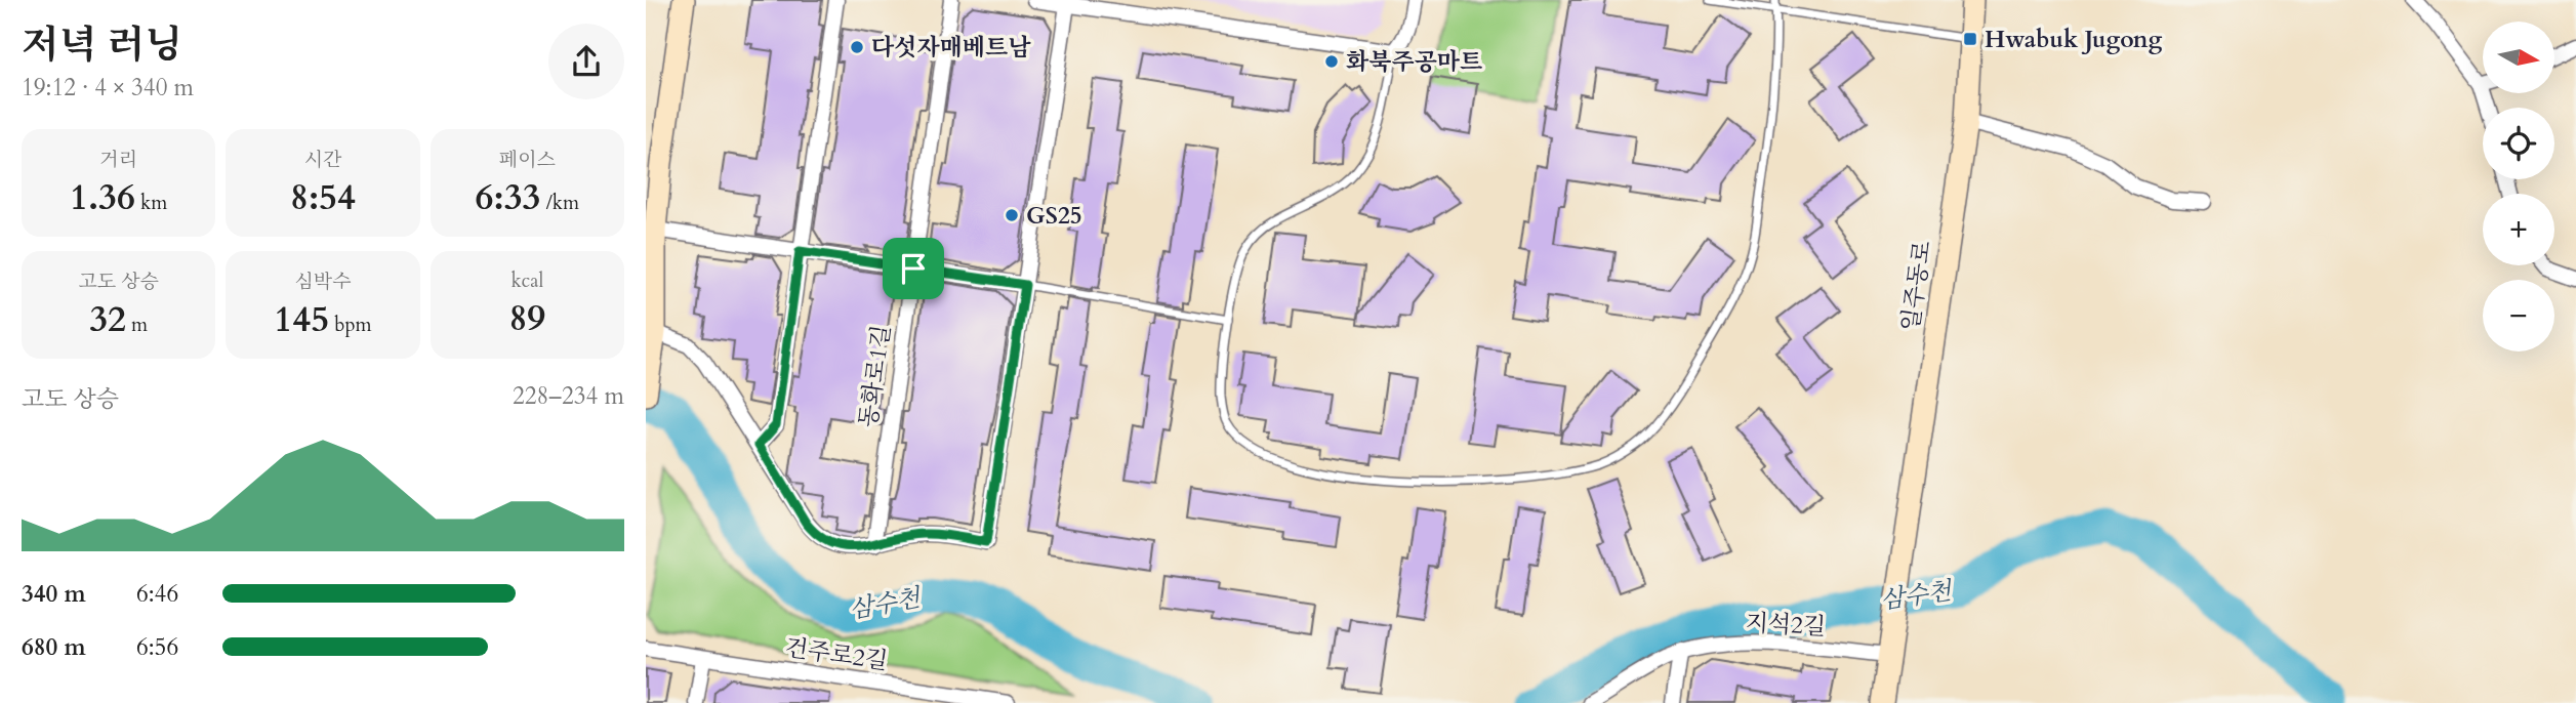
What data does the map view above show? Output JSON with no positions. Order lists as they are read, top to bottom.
{
  "streets": {
    "main road": ["일주동로"],
    "street": ["동화로1길", "지석2길", "건주로2길"]
  },
  "crossings": [
    ["일주동로", "지석2길"]
  ],
  "water": ["삼수천"],
  "places": {
    "transit": ["Hwabuk Jugong"],
    "other": ["다섯자매베트남", "화북주공마트", "GS25"]
  },
  "north": "right",
  "page": {
    "heading": ["저녁 러닝", "19:12 · 4 × 340 m"],
    "map_buttons": ["+", "−"],
    "stats": [
      ["거리", "1.36 km"],
      ["시간", "8:54"],
      ["페이스", "6:33 /km"],
      ["고도 상승", "32 m"],
      ["심박수", "145 bpm"],
      ["kcal", "89"]
    ],
    "chart": ["고도 상승", "228–234 m"],
    "list": [
      {
        "name": "340 m",
        "note": "6:46"
      },
      {
        "name": "680 m",
        "note": "6:56"
      }
    ]
  }
}
